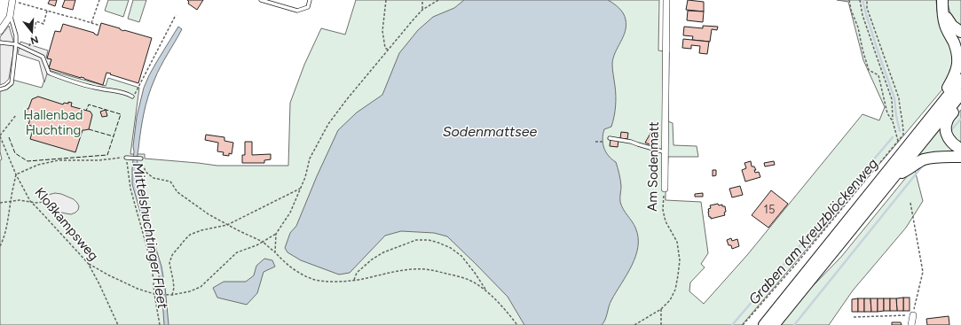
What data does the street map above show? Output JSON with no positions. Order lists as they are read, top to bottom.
{
  "streets": {
    "street": ["Am Sodenmatt"],
    "path": ["Kloßkampsweg"]
  },
  "water": ["Sodenmattsee", "Graben am Kreuzblöckenweg", "Mittelshuchtinger Fleet"],
  "parks": ["Hallenbad Huchting"],
  "house_numbers": ["15"],
  "north": "bottom"
}
